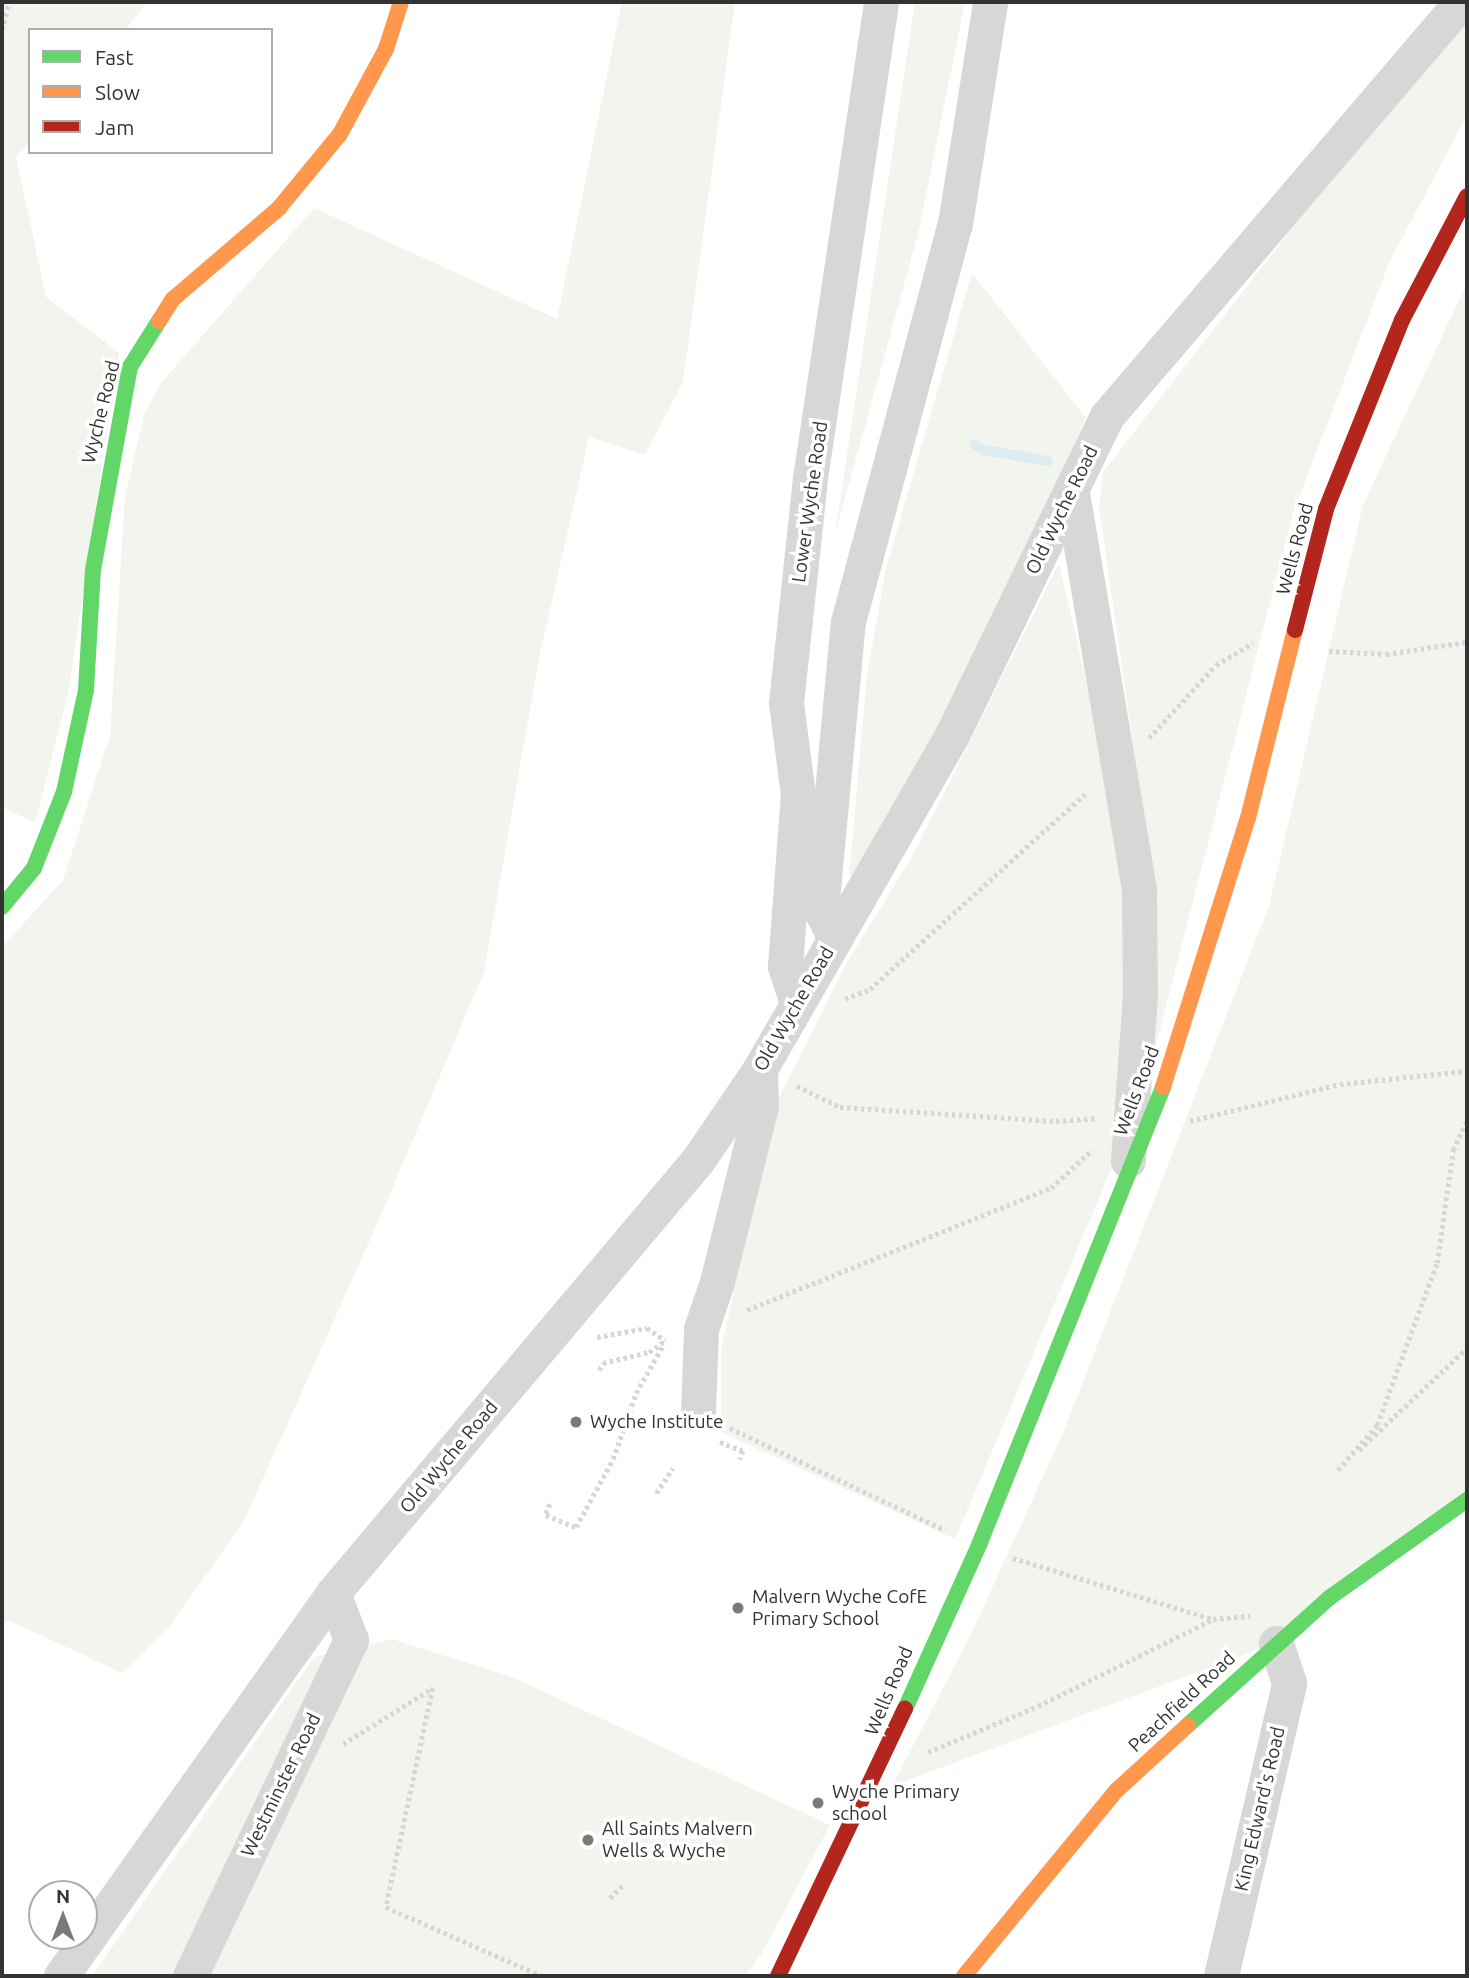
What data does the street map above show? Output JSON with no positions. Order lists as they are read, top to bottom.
{
  "streets": {
    "main road": ["Wyche Road", "Wells Road", "Peachfield Road"],
    "street": [
      "Lower Wyche Road",
      "Old Wyche Road",
      "Westminster Road",
      "King Edward's Road"
    ]
  },
  "crossings": [
    ["Lower Wyche Road", "Old Wyche Road"],
    ["Old Wyche Road", "Westminster Road"],
    ["Peachfield Road", "King Edward's Road"]
  ],
  "places": [
    "Wyche Institute",
    "Malvern Wyche CofE Primary School",
    "Wyche Primary school",
    "All Saints Malvern Wells & Wyche"
  ],
  "legend": ["Fast", "Slow", "Jam"],
  "north": "top"
}
